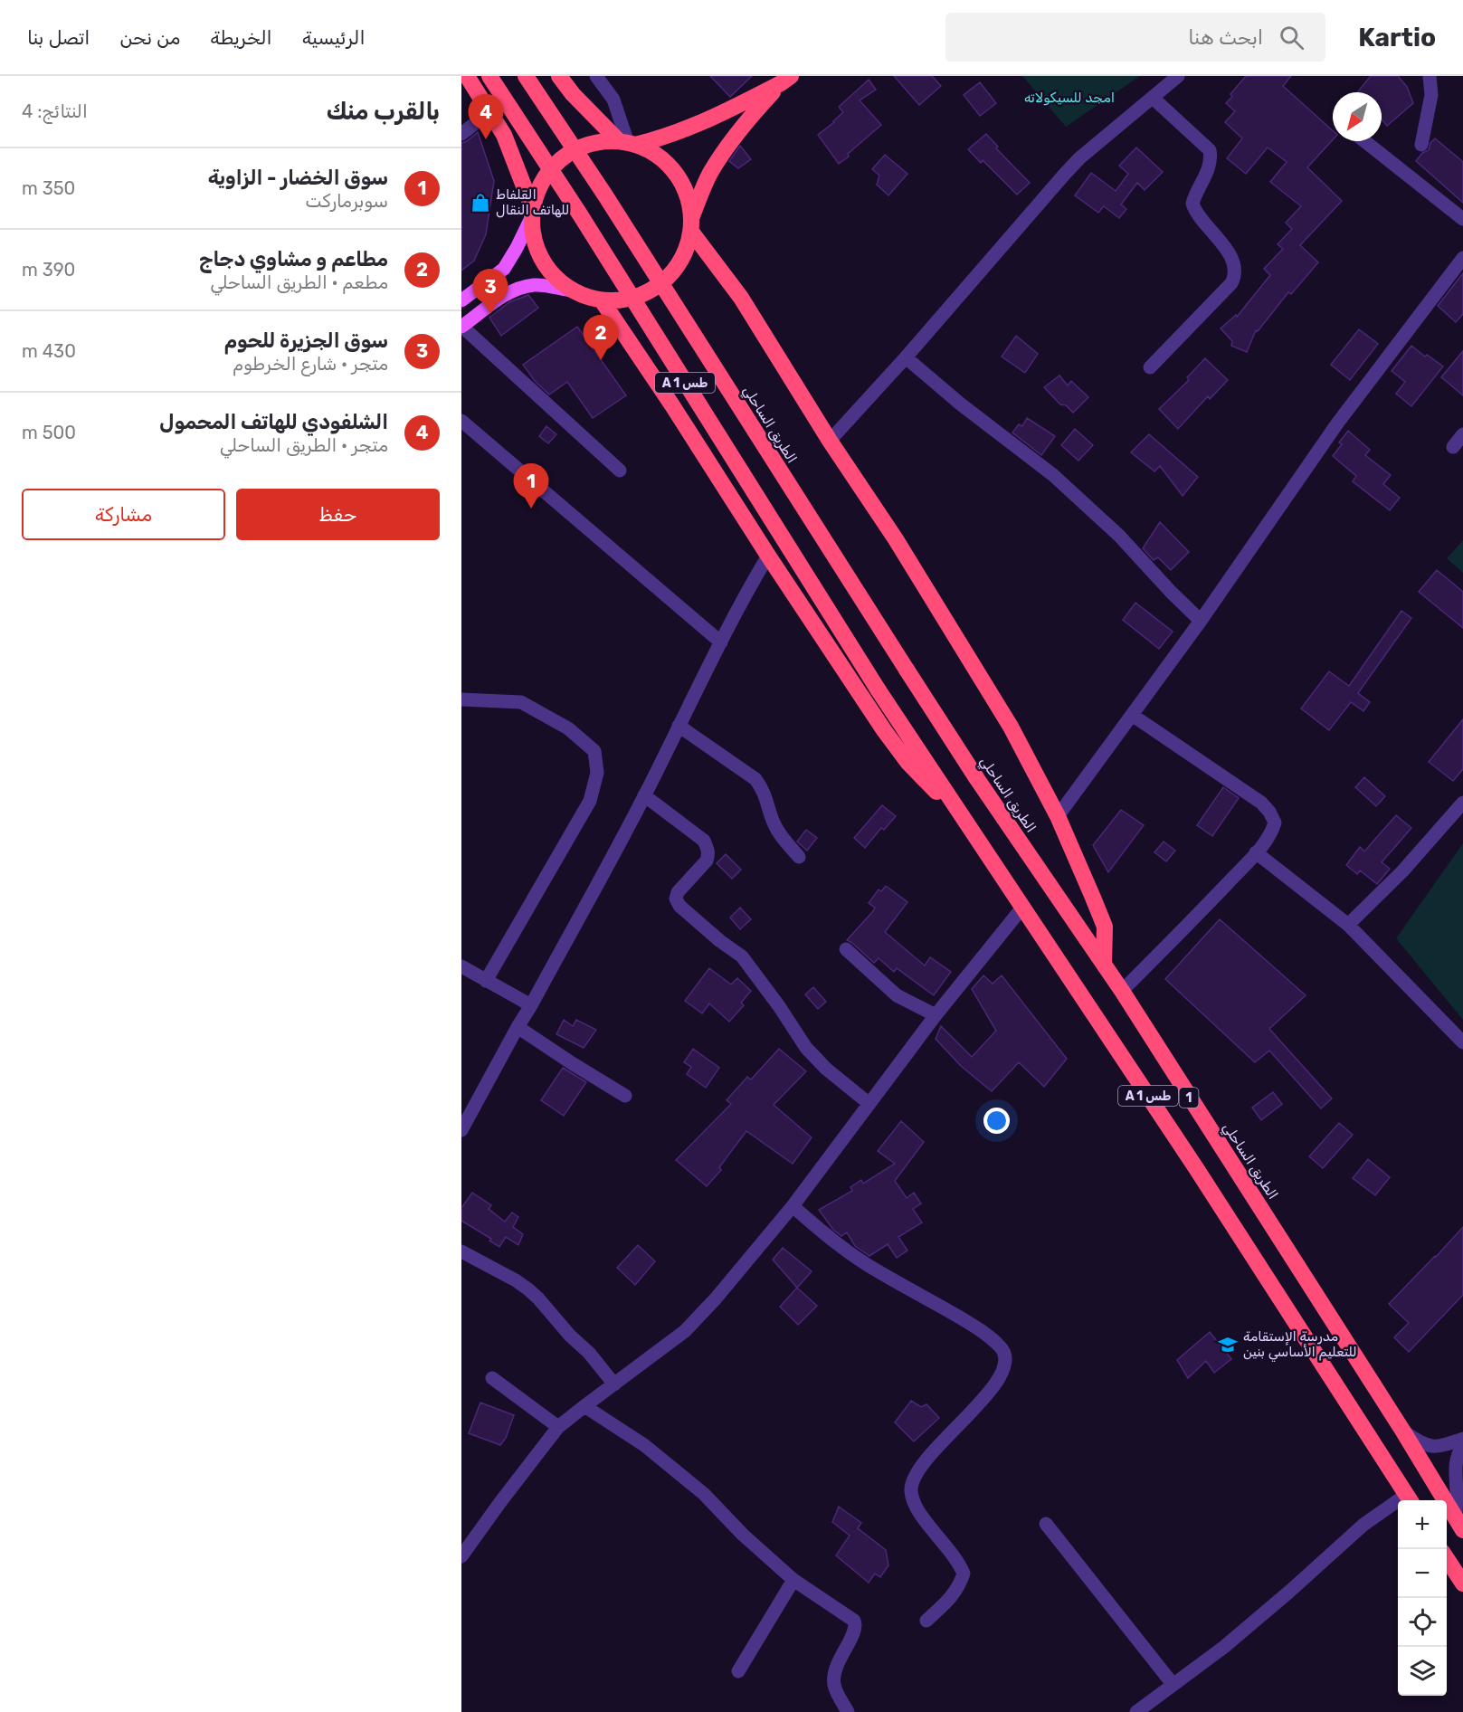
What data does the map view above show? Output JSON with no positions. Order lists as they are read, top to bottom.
{
  "streets": {
    "highway": ["A 1 طس", "الطريق الساحلي", "1"]
  },
  "parks": ["امجد للسيكولاته"],
  "places": {
    "shop": ["القلفاط للهاتف النقال"],
    "school or university": ["مدرسة اﻹستقامة للتعليم اﻷساسي بنين"]
  },
  "north": "bottom left",
  "page": {
    "header": "Kartio",
    "search": "ابحث هنا",
    "nav": [
      "الرئيسية",
      "الخريطة",
      "من نحن",
      "اتصل بنا"
    ],
    "heading": ["بالقرب منك", "النتائج: 4"],
    "pins": [
      "4",
      "3",
      "2",
      "1"
    ],
    "list": [
      {
        "mark": "1",
        "name": "سوق الخضار - الزاوية",
        "note": "سوبرماركت",
        "value": "350 m"
      },
      {
        "mark": "2",
        "name": "مطاعم و مشاوي دجاج",
        "note": "مطعم · الطريق الساحلي",
        "value": "390 m"
      },
      {
        "mark": "3",
        "name": "سوق الجزيرة للحوم",
        "note": "متجر · شارع الخرطوم",
        "value": "430 m"
      },
      {
        "mark": "4",
        "name": "الشلفودي للهاتف المحمول",
        "note": "متجر · الطريق الساحلي",
        "value": "500 m"
      }
    ],
    "buttons": ["حفظ", "مشاركة"],
    "map_buttons": ["+", "−"]
  }
}
